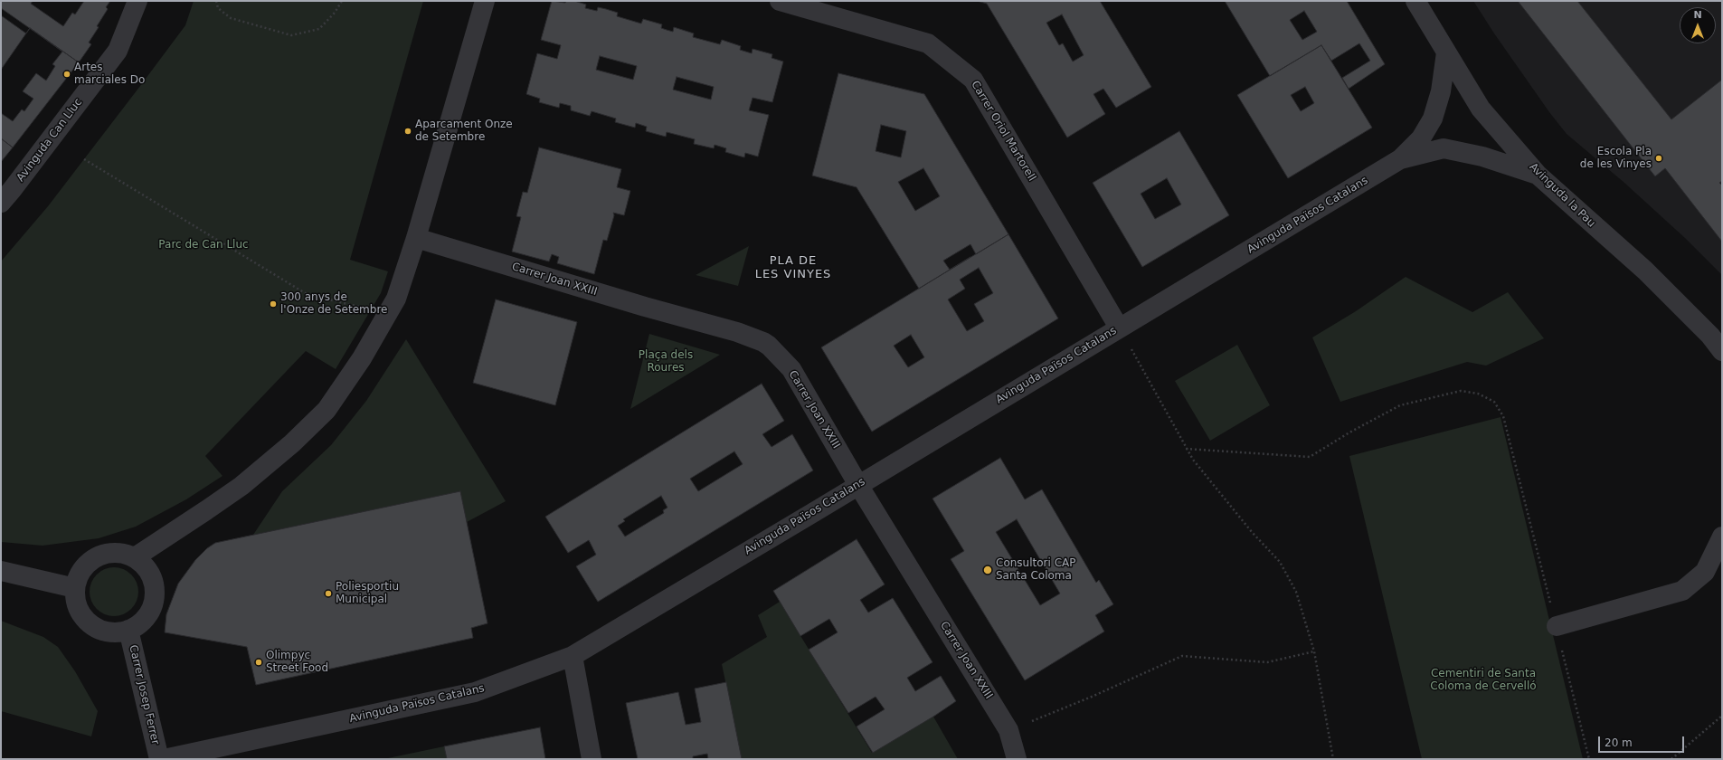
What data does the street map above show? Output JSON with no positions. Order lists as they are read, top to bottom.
{
  "streets": {
    "street": [
      "Carrer Oriol Martorell",
      "Avinguda Can Lluc",
      "Avinguda la Pau",
      "Avinguda Països Catalans",
      "Carrer Joan XXIII",
      "Carrer Josep Ferrer"
    ]
  },
  "crossings": [
    ["Carrer Oriol Martorell", "Avinguda Països Catalans"],
    ["Avinguda la Pau", "Avinguda Països Catalans"],
    ["Avinguda Països Catalans", "Carrer Joan XXIII"]
  ],
  "districts": ["PLA DE LES VINYES"],
  "parks": ["Parc de Can Lluc", "Plaça dels Roures", "Cementiri de Santa Coloma de Cervelló"],
  "places": [
    "Artes marciales Do",
    "Aparcament Onze de Setembre",
    "Escola Pla de les Vinyes",
    "300 anys de l'Onze de Setembre",
    "Consultori CAP Santa Coloma",
    "Poliesportiu Municipal",
    "Olimpyc Street Food"
  ],
  "scale_bar": "20 m",
  "north": "top"
}
